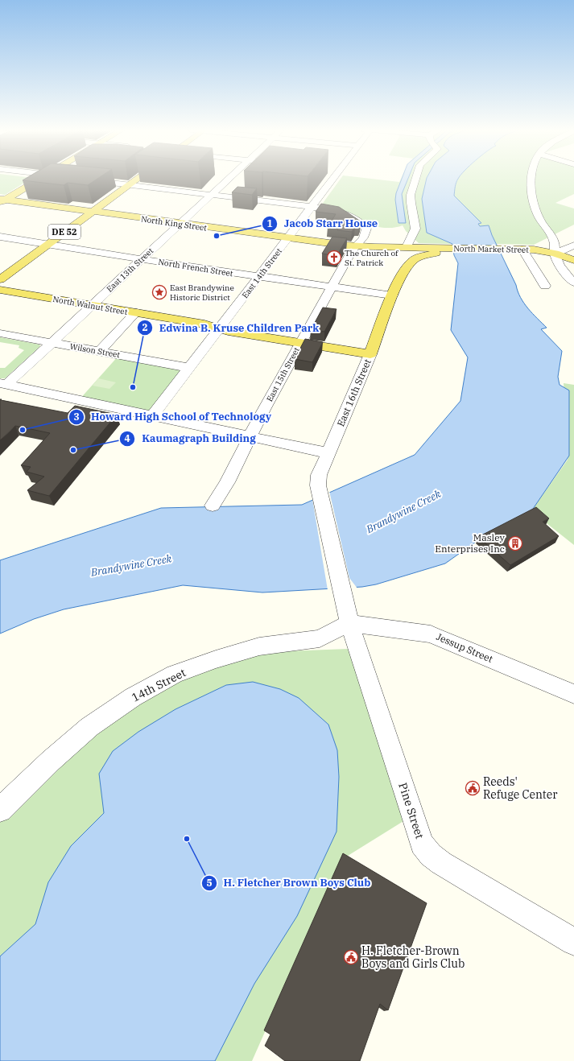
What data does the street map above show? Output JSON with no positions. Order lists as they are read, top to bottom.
{
  "streets": {
    "main road": [
      "North King Street",
      "DE 52",
      "North Market Street",
      "North Walnut Street",
      "East 16th Street"
    ],
    "street": [
      "North French Street",
      "East 13th Street",
      "East 14th Street",
      "Wilson Street",
      "East 15th Street",
      "Jessup Street",
      "14th Street",
      "Pine Street"
    ]
  },
  "crossings": [
    ["North King Street", "DE 52"],
    ["North King Street", "North Market Street"],
    ["North King Street", "East 13th Street"],
    ["North King Street", "East 14th Street"],
    ["North King Street", "East 15th Street"],
    ["DE 52", "North French Street"],
    ["North Market Street", "East 16th Street"],
    ["North French Street", "East 13th Street"],
    ["North French Street", "East 14th Street"],
    ["North French Street", "East 15th Street"],
    ["North French Street", "East 16th Street"],
    ["East 13th Street", "North Walnut Street"],
    ["East 13th Street", "Wilson Street"],
    ["East 14th Street", "North Walnut Street"],
    ["East 14th Street", "Wilson Street"],
    ["North Walnut Street", "East 15th Street"],
    ["North Walnut Street", "East 16th Street"],
    ["East 16th Street", "Jessup Street"],
    ["East 16th Street", "14th Street"],
    ["East 16th Street", "Pine Street"],
    ["Jessup Street", "14th Street"],
    ["Jessup Street", "Pine Street"],
    ["14th Street", "Pine Street"]
  ],
  "water": ["Brandywine Creek"],
  "places": {
    "other": [
      "Jacob Starr House",
      "Edwina B. Kruse Children Park",
      "Howard High School of Technology",
      "Kaumagraph Building",
      "H. Fletcher Brown Boys Club"
    ],
    "church": ["The Church of St. Patrick"],
    "place": ["East Brandywine Historic District"],
    "building": ["Masley Enterprises Inc"],
    "public building": ["Reeds' Refuge Center", "H. Fletcher-Brown Boys and Girls Club"]
  }
}
